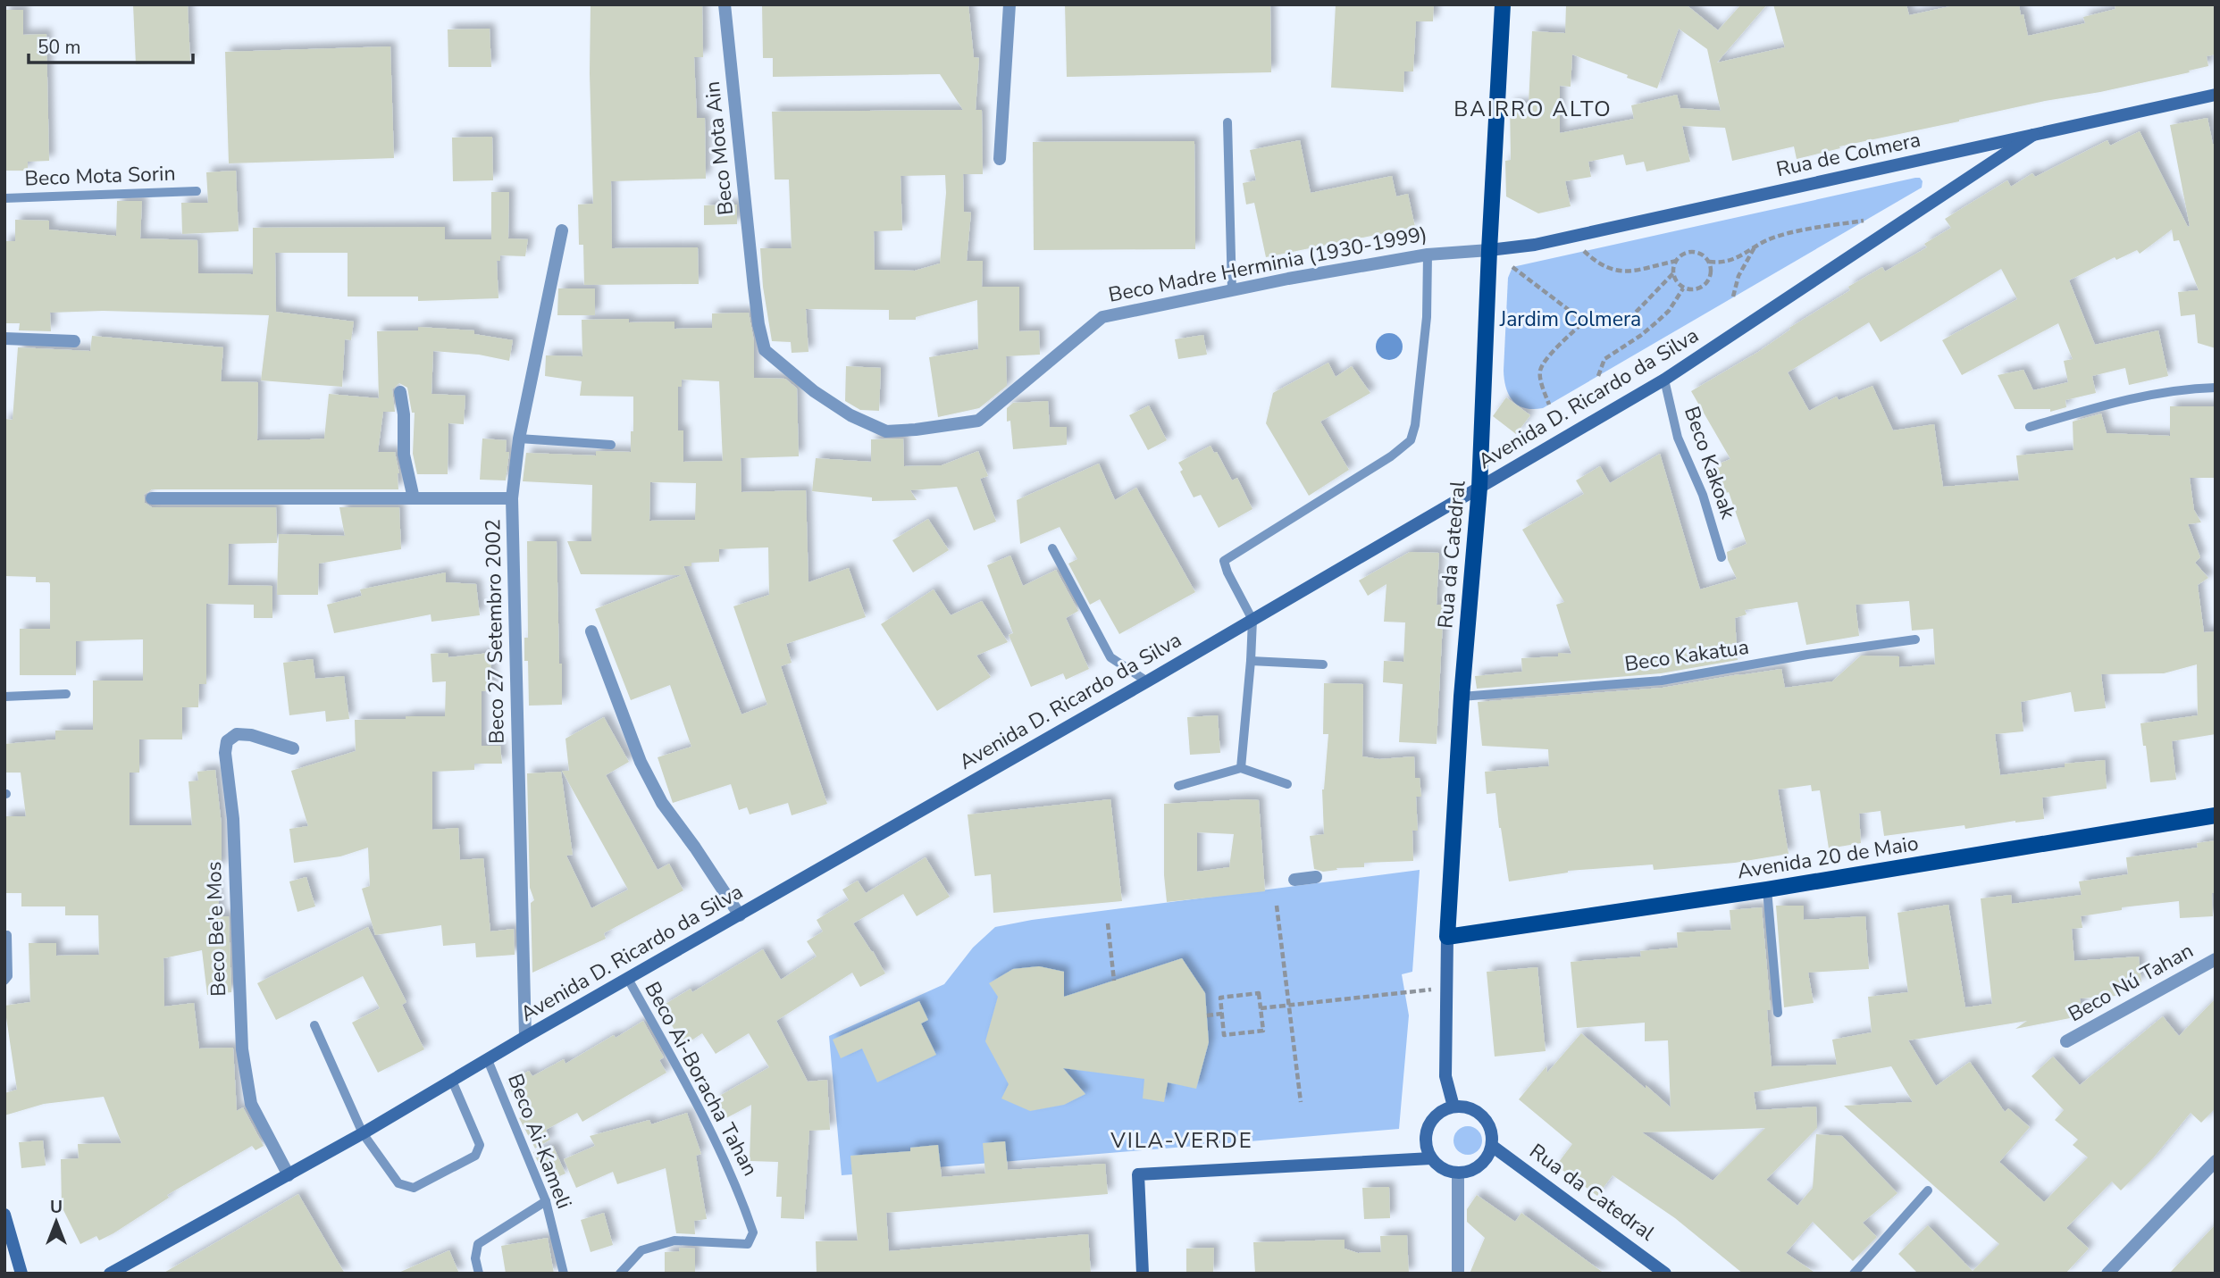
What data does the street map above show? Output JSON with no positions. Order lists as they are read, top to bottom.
{
  "streets": {
    "main road": [
      "Rua de Colmera",
      "Avenida D. Ricardo da Silva",
      "Rua da Catedral",
      "Avenida 20 de Maio"
    ],
    "street": [
      "Beco Mota Ain",
      "Beco Madre Herminia (1930-1999)",
      "Beco 27 Setembro 2002",
      "Beco Be'e Mos",
      "Beco Nú Tahan"
    ],
    "lane": [
      "Beco Mota Sorin",
      "Beco Kakoak",
      "Beco Kakatua",
      "Beco Ai-Boracha Tahan",
      "Beco Ai-Kameli"
    ]
  },
  "crossings": [
    ["Beco Mota Ain", "Beco Madre Herminia (1930-1999)"],
    ["Rua de Colmera", "Beco Madre Herminia (1930-1999)"],
    ["Rua de Colmera", "Avenida D. Ricardo da Silva"],
    ["Rua de Colmera", "Rua da Catedral"],
    ["Beco Madre Herminia (1930-1999)", "Rua da Catedral"],
    ["Avenida D. Ricardo da Silva", "Beco Kakoak"],
    ["Avenida D. Ricardo da Silva", "Rua da Catedral"],
    ["Avenida D. Ricardo da Silva", "Beco 27 Setembro 2002"],
    ["Avenida D. Ricardo da Silva", "Beco Be'e Mos"],
    ["Avenida D. Ricardo da Silva", "Beco Ai-Boracha Tahan"],
    ["Avenida D. Ricardo da Silva", "Beco Ai-Kameli"],
    ["Rua da Catedral", "Beco Kakatua"],
    ["Rua da Catedral", "Avenida 20 de Maio"]
  ],
  "districts": ["BAIRRO ALTO", "VILA-VERDE"],
  "parks": ["Jardim Colmera"],
  "scale_bar": "50 m",
  "north": "top"
}
